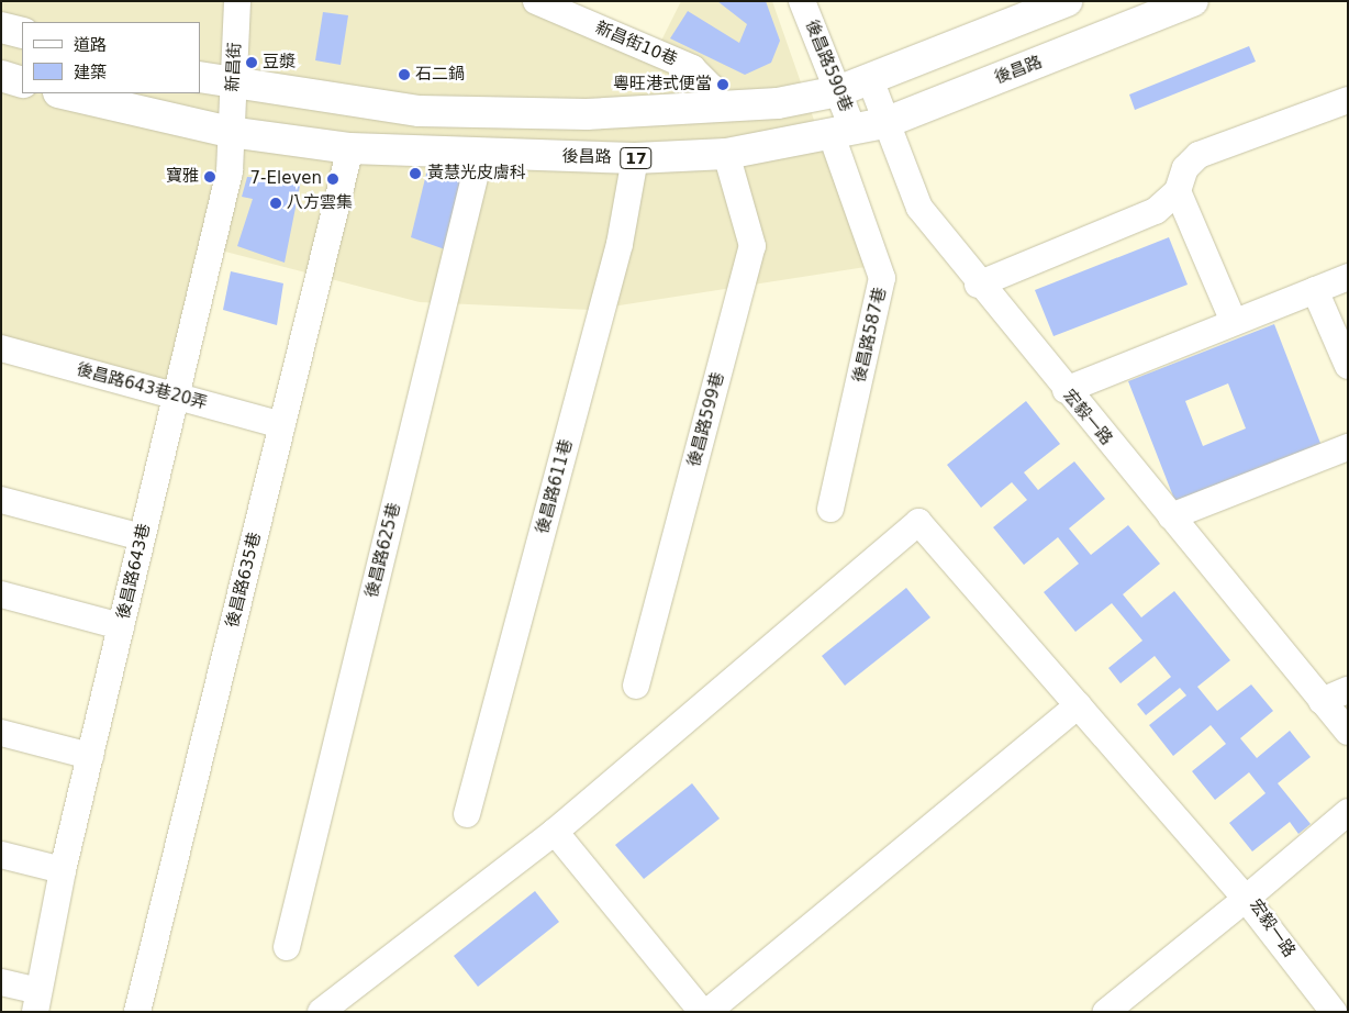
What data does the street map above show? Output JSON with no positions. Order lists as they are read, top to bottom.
{
  "streets": {
    "main road": ["後昌路", "17"],
    "street": [
      "新昌街10巷",
      "後昌路590巷",
      "新昌街",
      "後昌路587巷",
      "後昌路643巷20弄",
      "宏毅一路",
      "後昌路599巷",
      "後昌路611巷",
      "後昌路625巷",
      "後昌路643巷",
      "後昌路635巷"
    ]
  },
  "crossings": [
    ["後昌路590巷", "後昌路"],
    ["後昌路590巷", "後昌路587巷"],
    ["新昌街", "後昌路"],
    ["新昌街", "後昌路643巷"],
    ["後昌路", "後昌路587巷"],
    ["後昌路", "宏毅一路"],
    ["後昌路", "後昌路599巷"],
    ["後昌路", "後昌路611巷"],
    ["後昌路", "後昌路625巷"],
    ["後昌路", "後昌路643巷"],
    ["後昌路", "後昌路635巷"],
    ["後昌路643巷20弄", "後昌路643巷"],
    ["後昌路643巷20弄", "後昌路635巷"]
  ],
  "places": [
    "豆漿",
    "石二鍋",
    "粵旺港式便當",
    "黃慧光皮膚科",
    "寶雅",
    "7-Eleven",
    "八方雲集"
  ],
  "legend": ["道路", "建築"]
}
